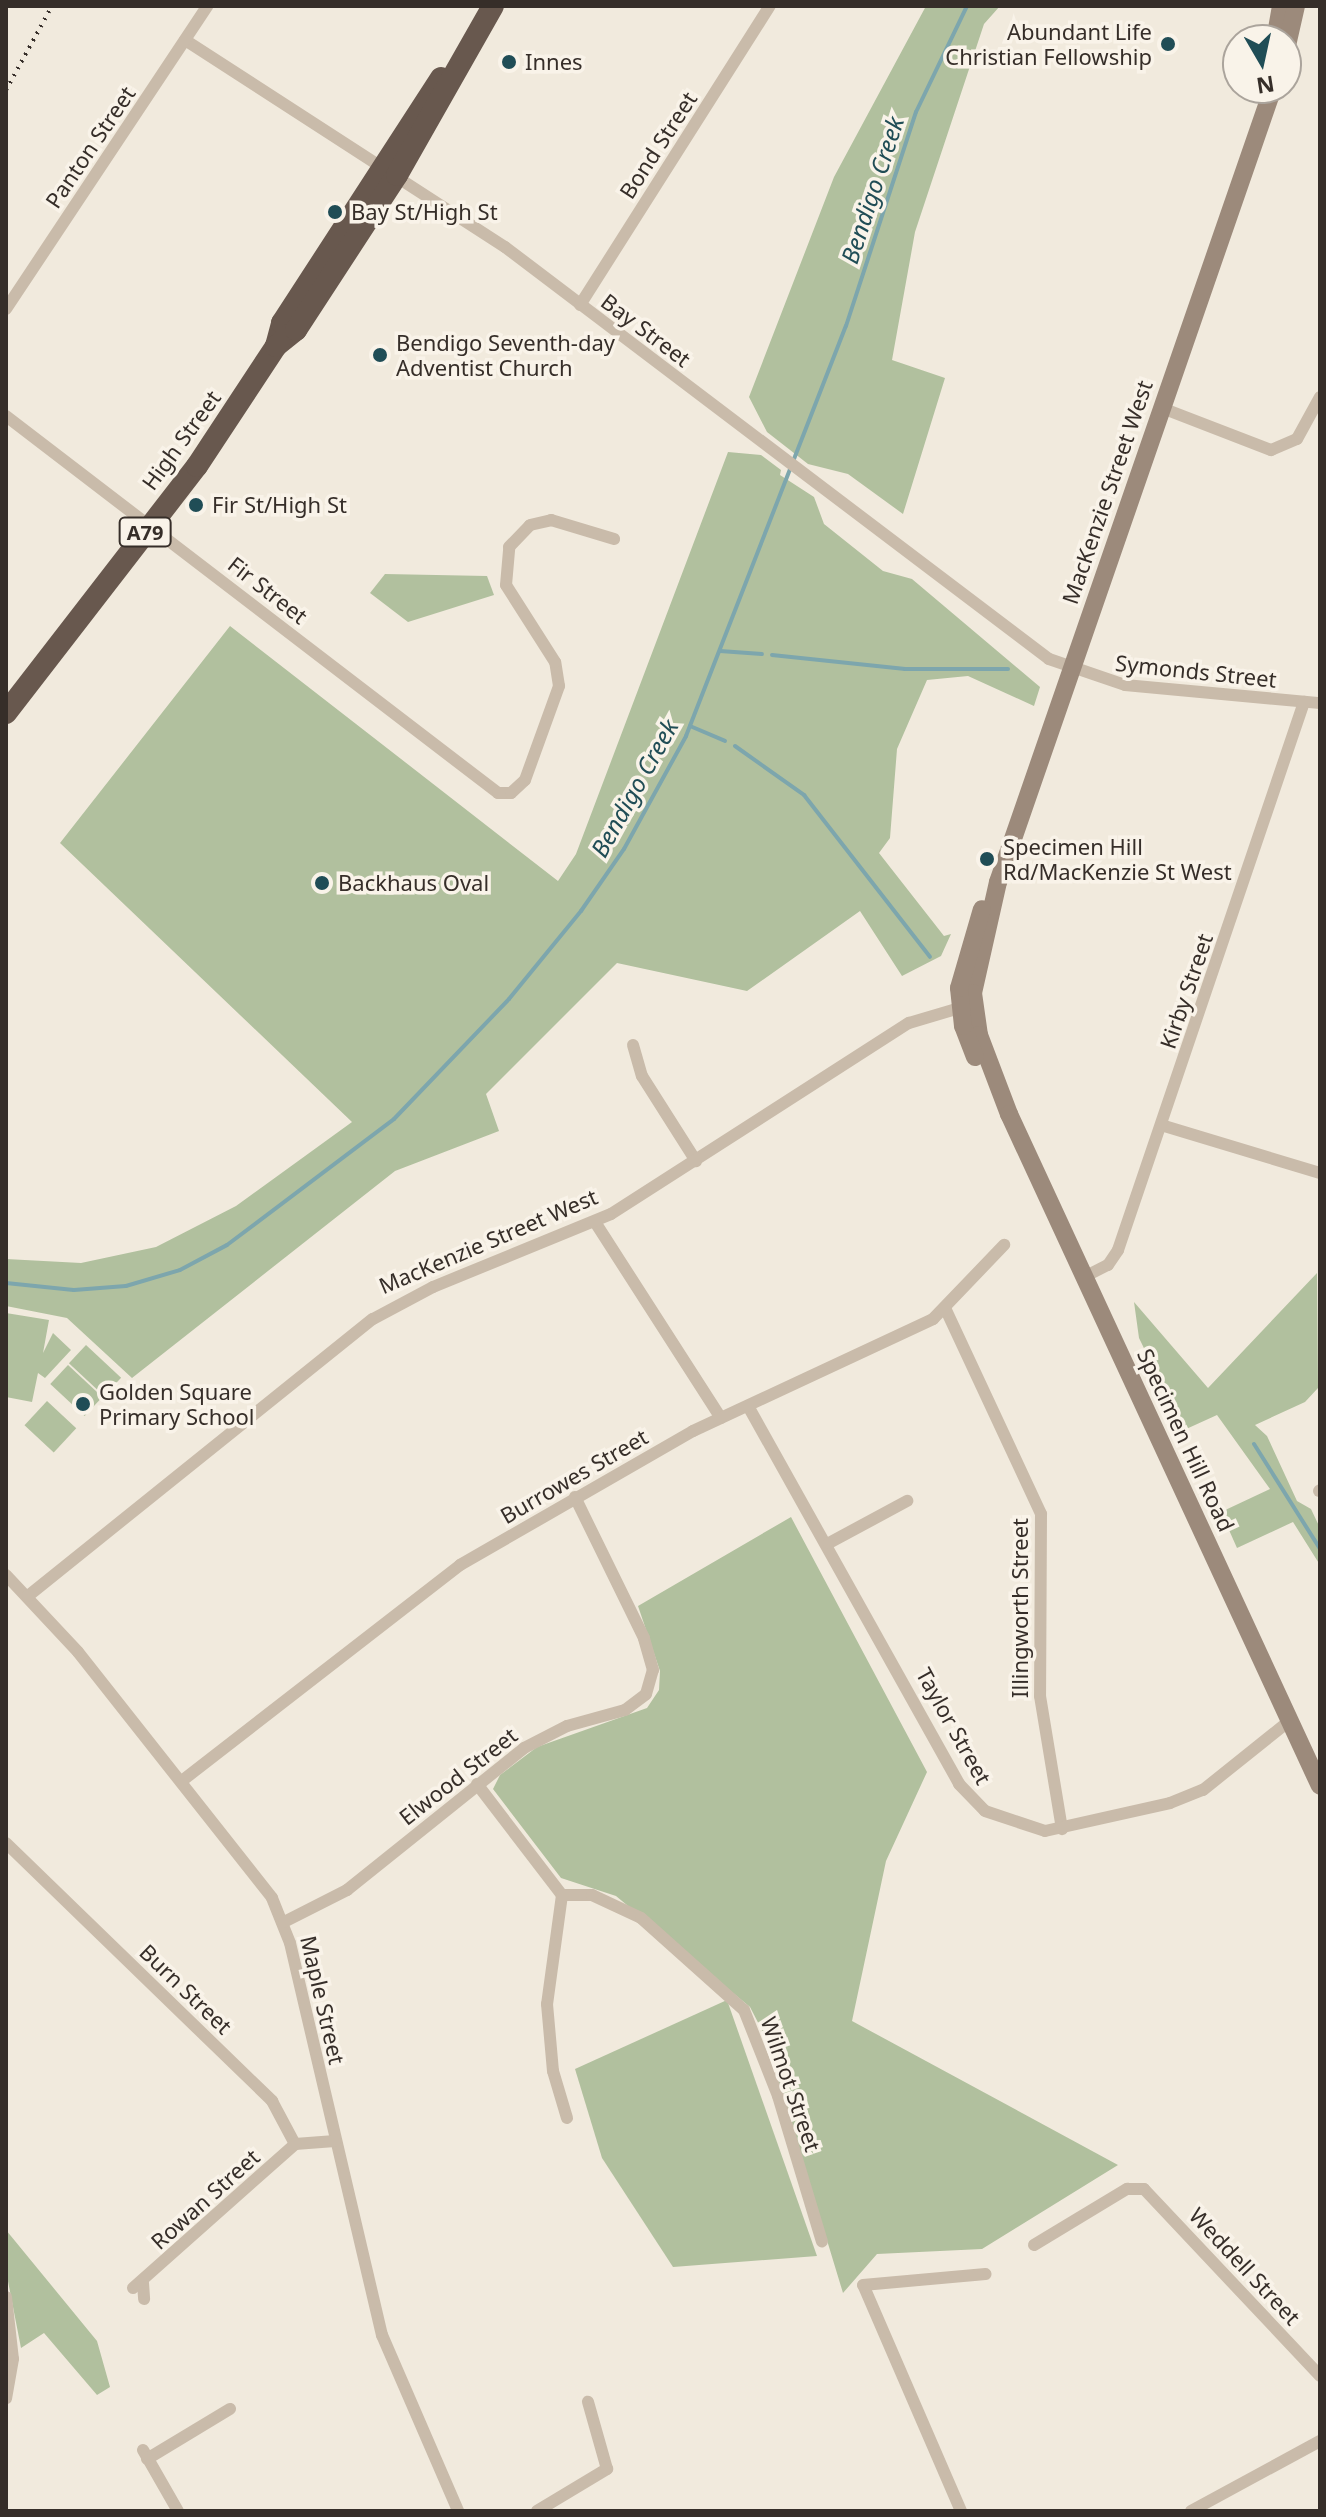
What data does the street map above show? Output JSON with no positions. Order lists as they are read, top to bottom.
{
  "streets": {
    "highway": ["High Street", "A79"],
    "main road": ["MacKenzie Street West", "Specimen Hill Road"],
    "street": [
      "Bond Street",
      "Panton Street",
      "Bay Street",
      "Fir Street",
      "Symonds Street",
      "Kirby Street",
      "Burrowes Street",
      "Illingworth Street",
      "Taylor Street",
      "Elwood Street",
      "Burn Street",
      "Maple Street",
      "Wilmot Street",
      "Rowan Street",
      "Weddell Street"
    ]
  },
  "crossings": [
    ["Bond Street", "Bay Street"],
    ["Panton Street", "Bay Street"],
    ["Bay Street", "High Street"],
    ["Bay Street", "MacKenzie Street West"],
    ["Bay Street", "Symonds Street"],
    ["High Street", "Fir Street"],
    ["MacKenzie Street West", "Symonds Street"],
    ["MacKenzie Street West", "Specimen Hill Road"],
    ["MacKenzie Street West", "Maple Street"],
    ["Symonds Street", "Kirby Street"],
    ["Kirby Street", "Specimen Hill Road"],
    ["Specimen Hill Road", "Taylor Street"],
    ["Burrowes Street", "Illingworth Street"],
    ["Burrowes Street", "Taylor Street"],
    ["Burrowes Street", "Elwood Street"],
    ["Burrowes Street", "Maple Street"],
    ["Illingworth Street", "Taylor Street"],
    ["Elwood Street", "Maple Street"],
    ["Burn Street", "Rowan Street"]
  ],
  "water": ["Bendigo Creek"],
  "places": [
    "Abundant Life Christian Fellowship",
    "Innes",
    "Bay St/High St",
    "Bendigo Seventh-day Adventist Church",
    "Fir St/High St",
    "Specimen Hill Rd/MacKenzie St West",
    "Backhaus Oval",
    "Golden Square Primary School"
  ],
  "north": "bottom"
}
